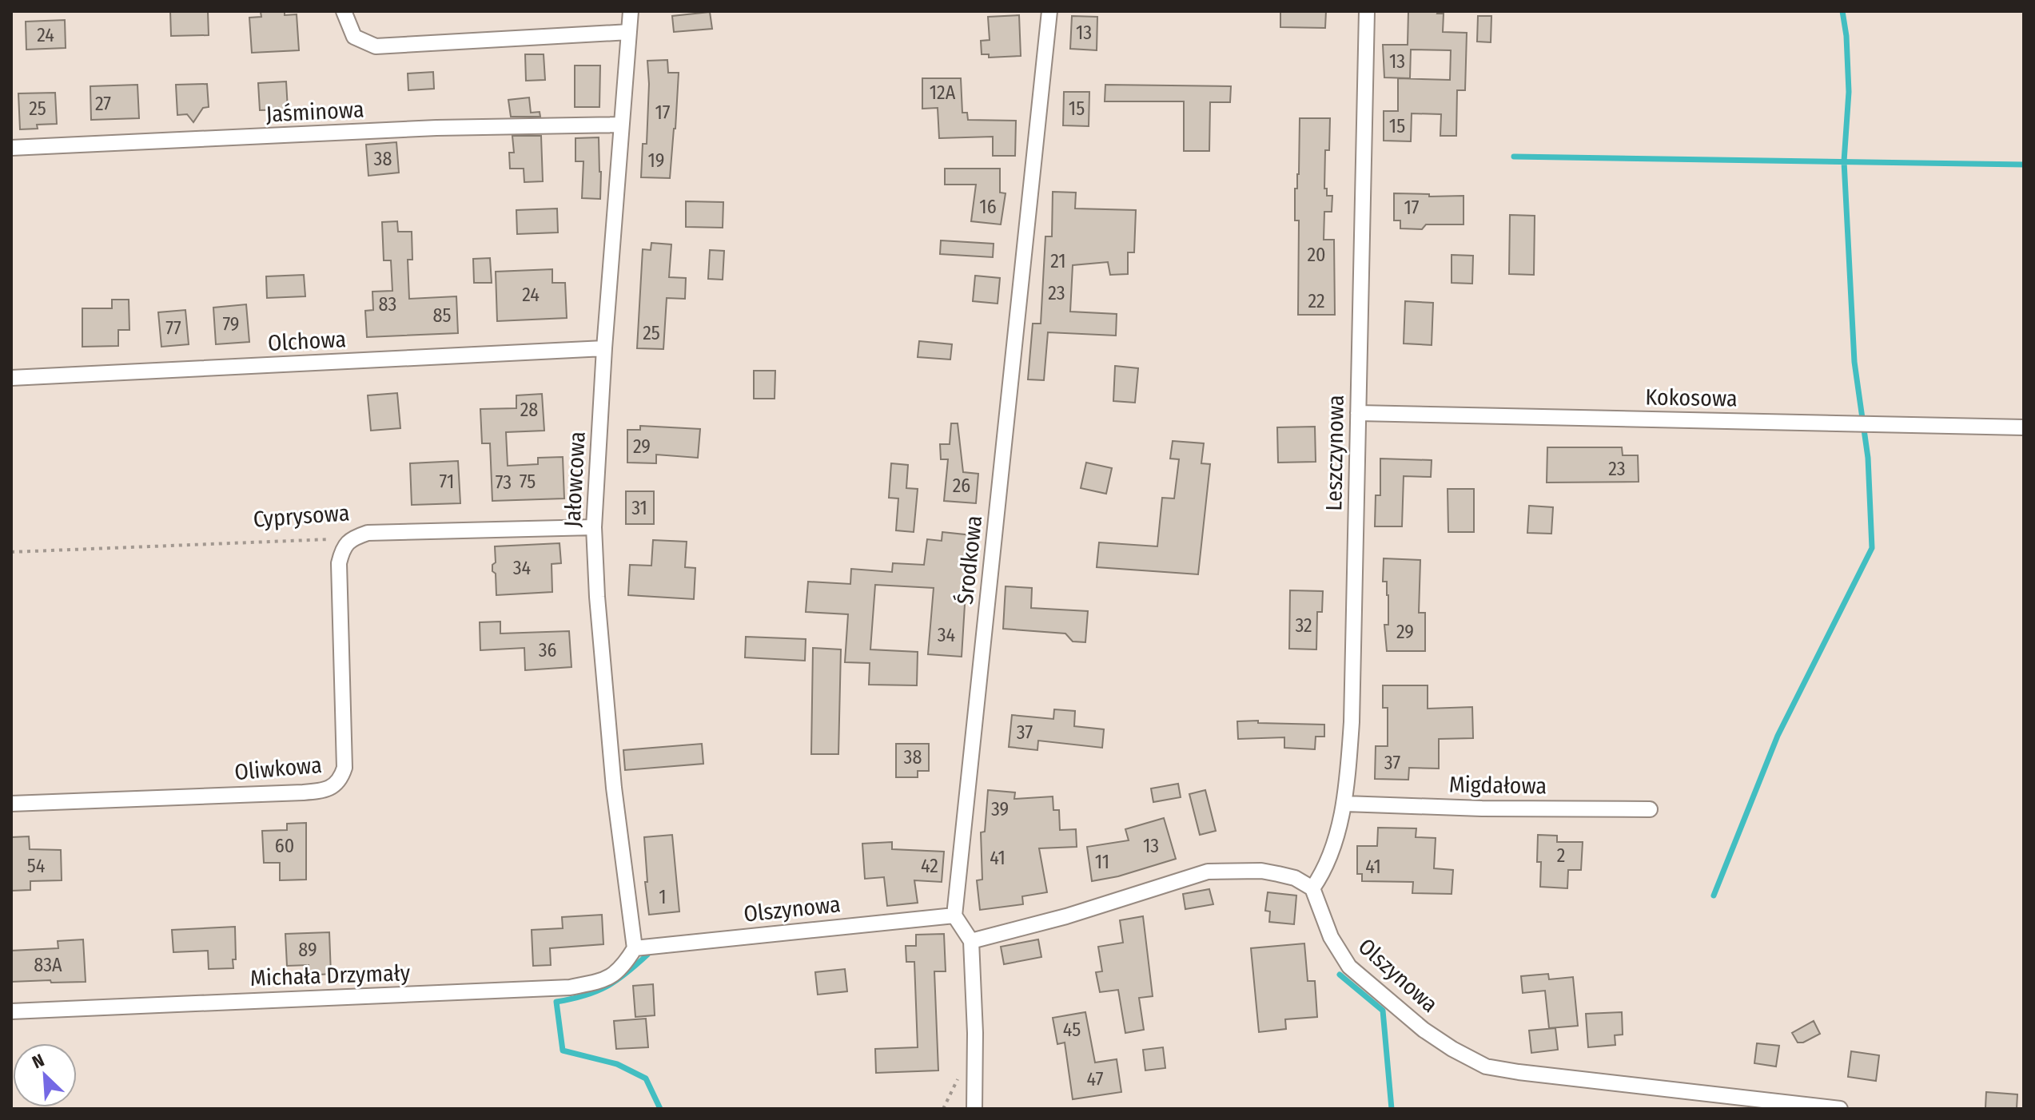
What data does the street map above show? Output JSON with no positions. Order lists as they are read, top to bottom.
{
  "streets": {
    "street": [
      "Jaśminowa",
      "Olchowa",
      "Kokosowa",
      "Leszczynowa",
      "Jałowcowa",
      "Cyprysowa",
      "Środkowa",
      "Oliwkowa",
      "Migdałowa",
      "Olszynowa",
      "Michała Drzymały"
    ]
  },
  "crossings": [
    ["Jaśminowa", "Jałowcowa"],
    ["Olchowa", "Jałowcowa"],
    ["Kokosowa", "Leszczynowa"],
    ["Leszczynowa", "Migdałowa"],
    ["Leszczynowa", "Olszynowa"],
    ["Jałowcowa", "Cyprysowa"],
    ["Jałowcowa", "Olszynowa"],
    ["Jałowcowa", "Michała Drzymały"],
    ["Cyprysowa", "Oliwkowa"],
    ["Środkowa", "Olszynowa"],
    ["Olszynowa", "Michała Drzymały"]
  ],
  "house_numbers": [
    "13",
    "24",
    "13",
    "12A",
    "27",
    "25",
    "15",
    "17",
    "15",
    "38",
    "19",
    "16",
    "17",
    "20",
    "21",
    "23",
    "24",
    "22",
    "83",
    "85",
    "79",
    "77",
    "25",
    "28",
    "29",
    "23",
    "71",
    "75",
    "73",
    "26",
    "31",
    "34",
    "32",
    "29",
    "34",
    "36",
    "37",
    "38",
    "37",
    "39",
    "60",
    "13",
    "2",
    "41",
    "11",
    "54",
    "42",
    "41",
    "1",
    "89",
    "83A",
    "45",
    "47"
  ],
  "north": "top left"
}
